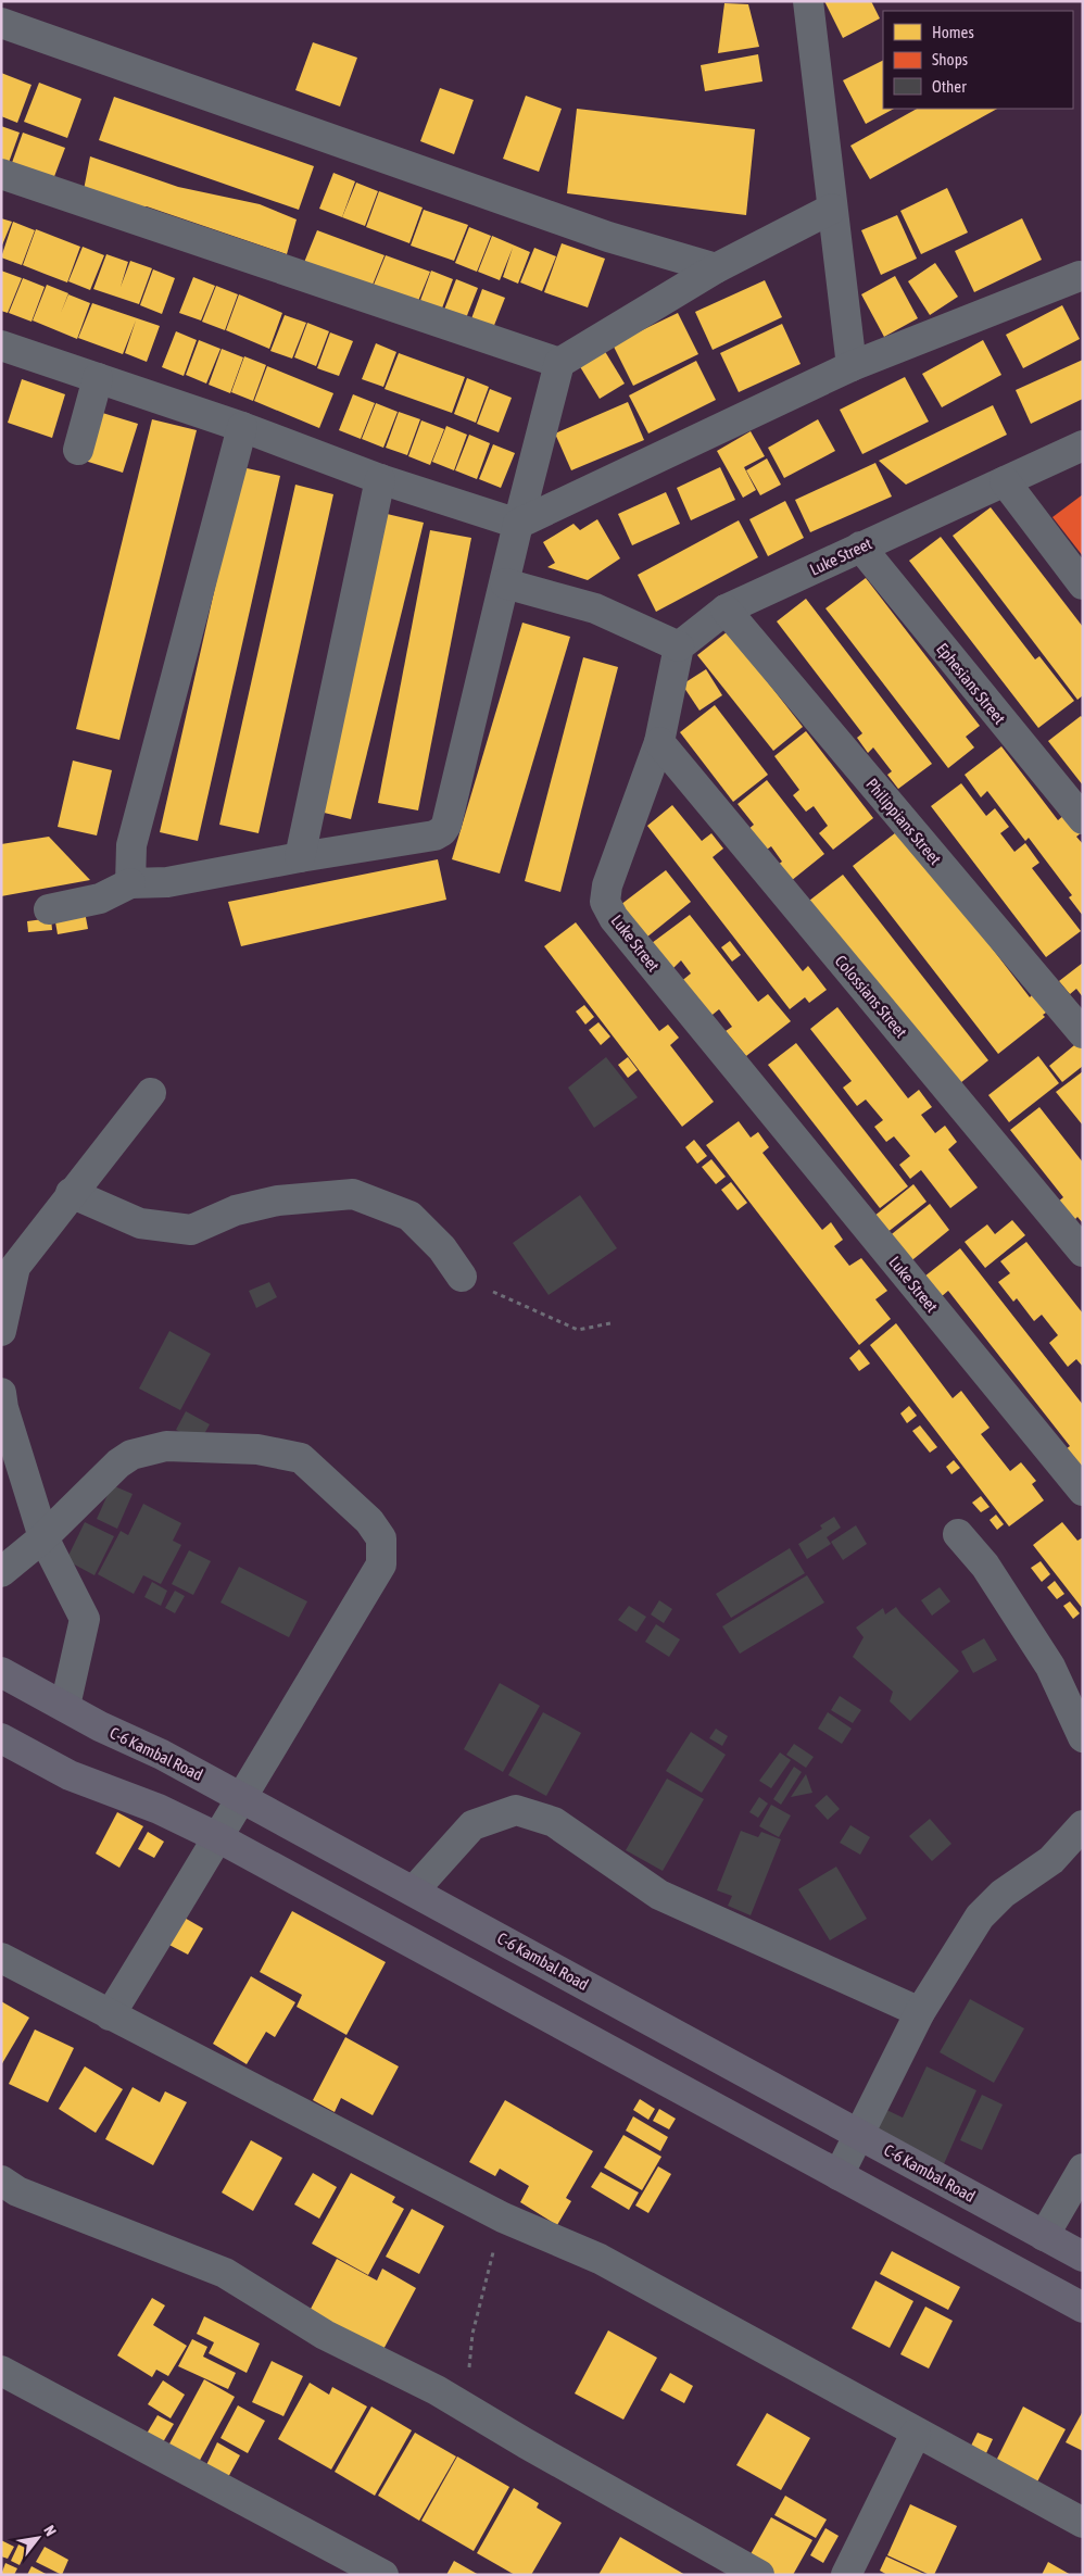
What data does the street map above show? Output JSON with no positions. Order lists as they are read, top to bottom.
{
  "streets": {
    "main road": ["C-6 Kambal Road"],
    "street": [
      "Luke Street",
      "Ephesians Street",
      "Philippians Street",
      "Colossians Street"
    ]
  },
  "crossings": [
    ["Luke Street", "Ephesians Street"],
    ["Luke Street", "Philippians Street"],
    ["Luke Street", "Colossians Street"]
  ],
  "legend": ["Homes", "Shops", "Other"],
  "north": "top right"
}
